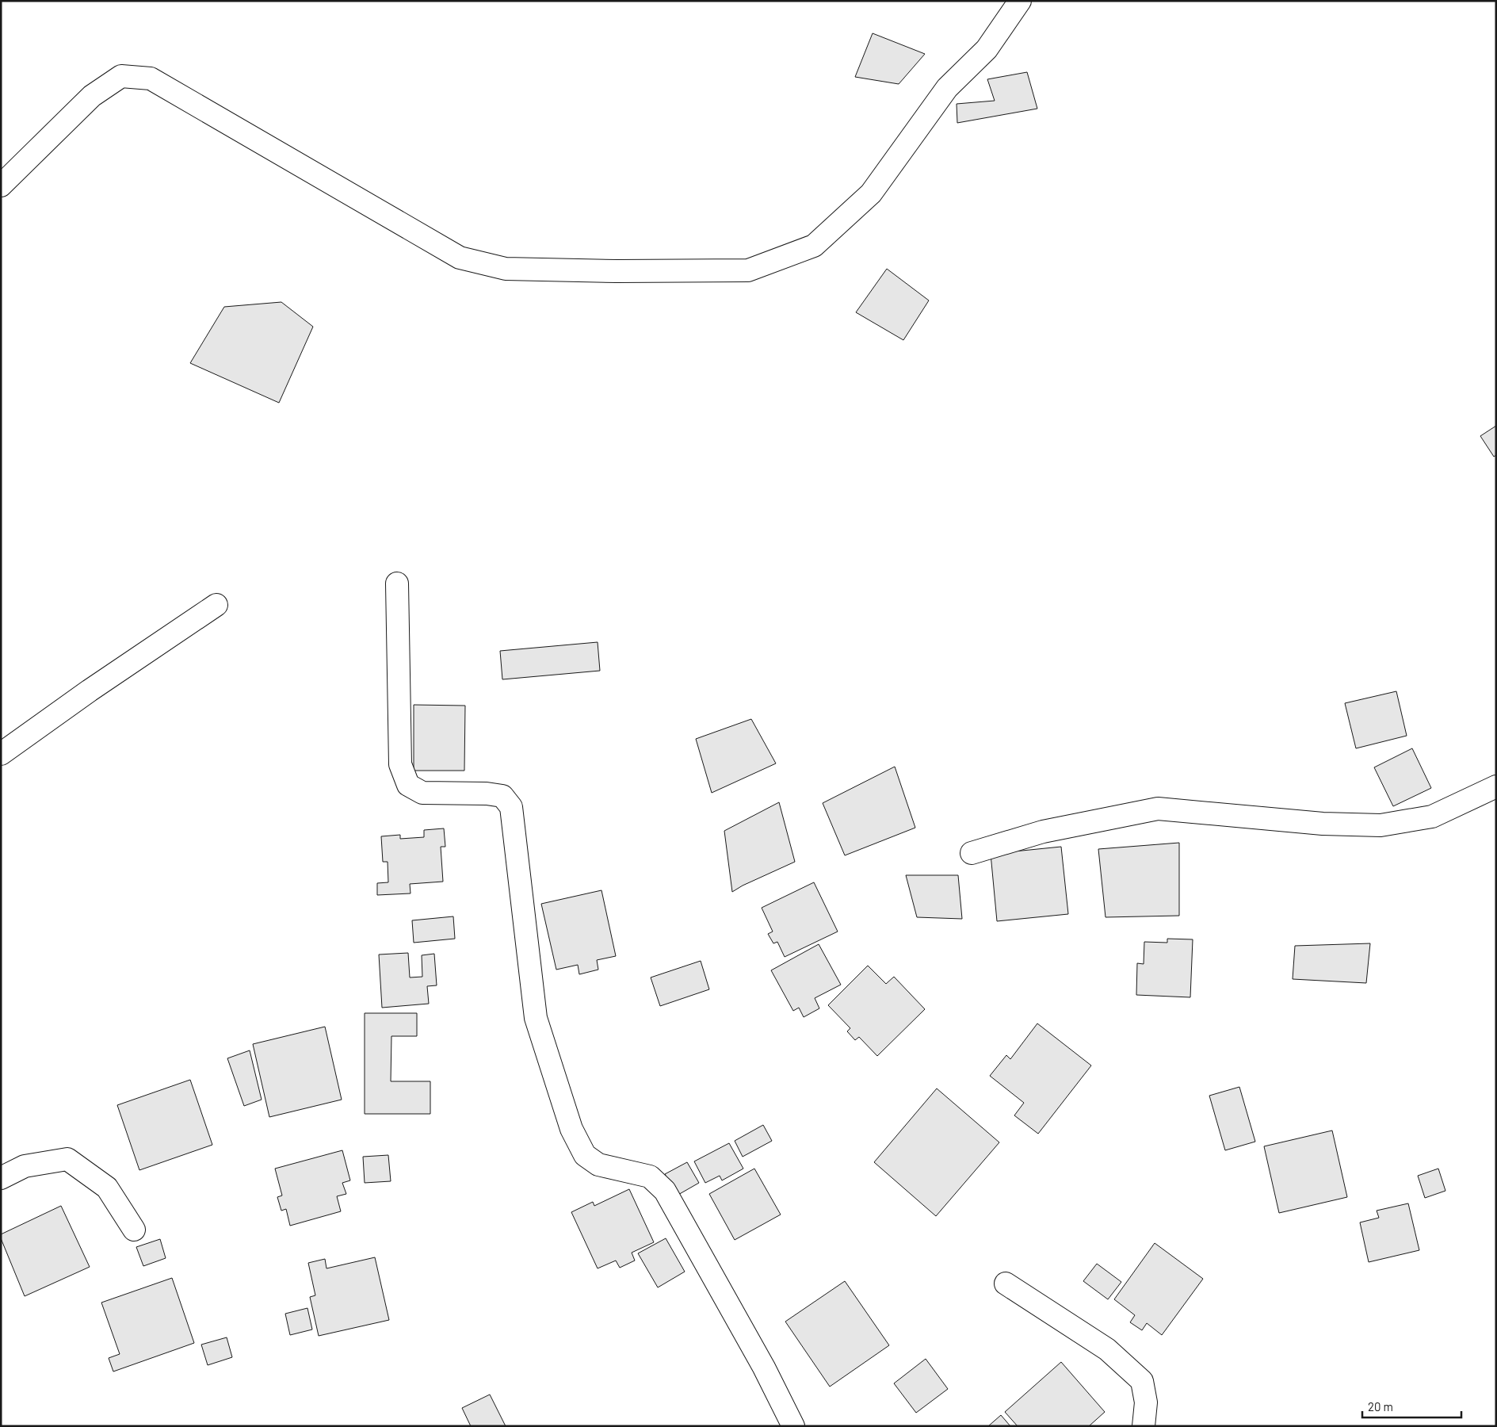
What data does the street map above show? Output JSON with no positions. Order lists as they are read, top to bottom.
{
  "scale_bar": "20 m"
}
